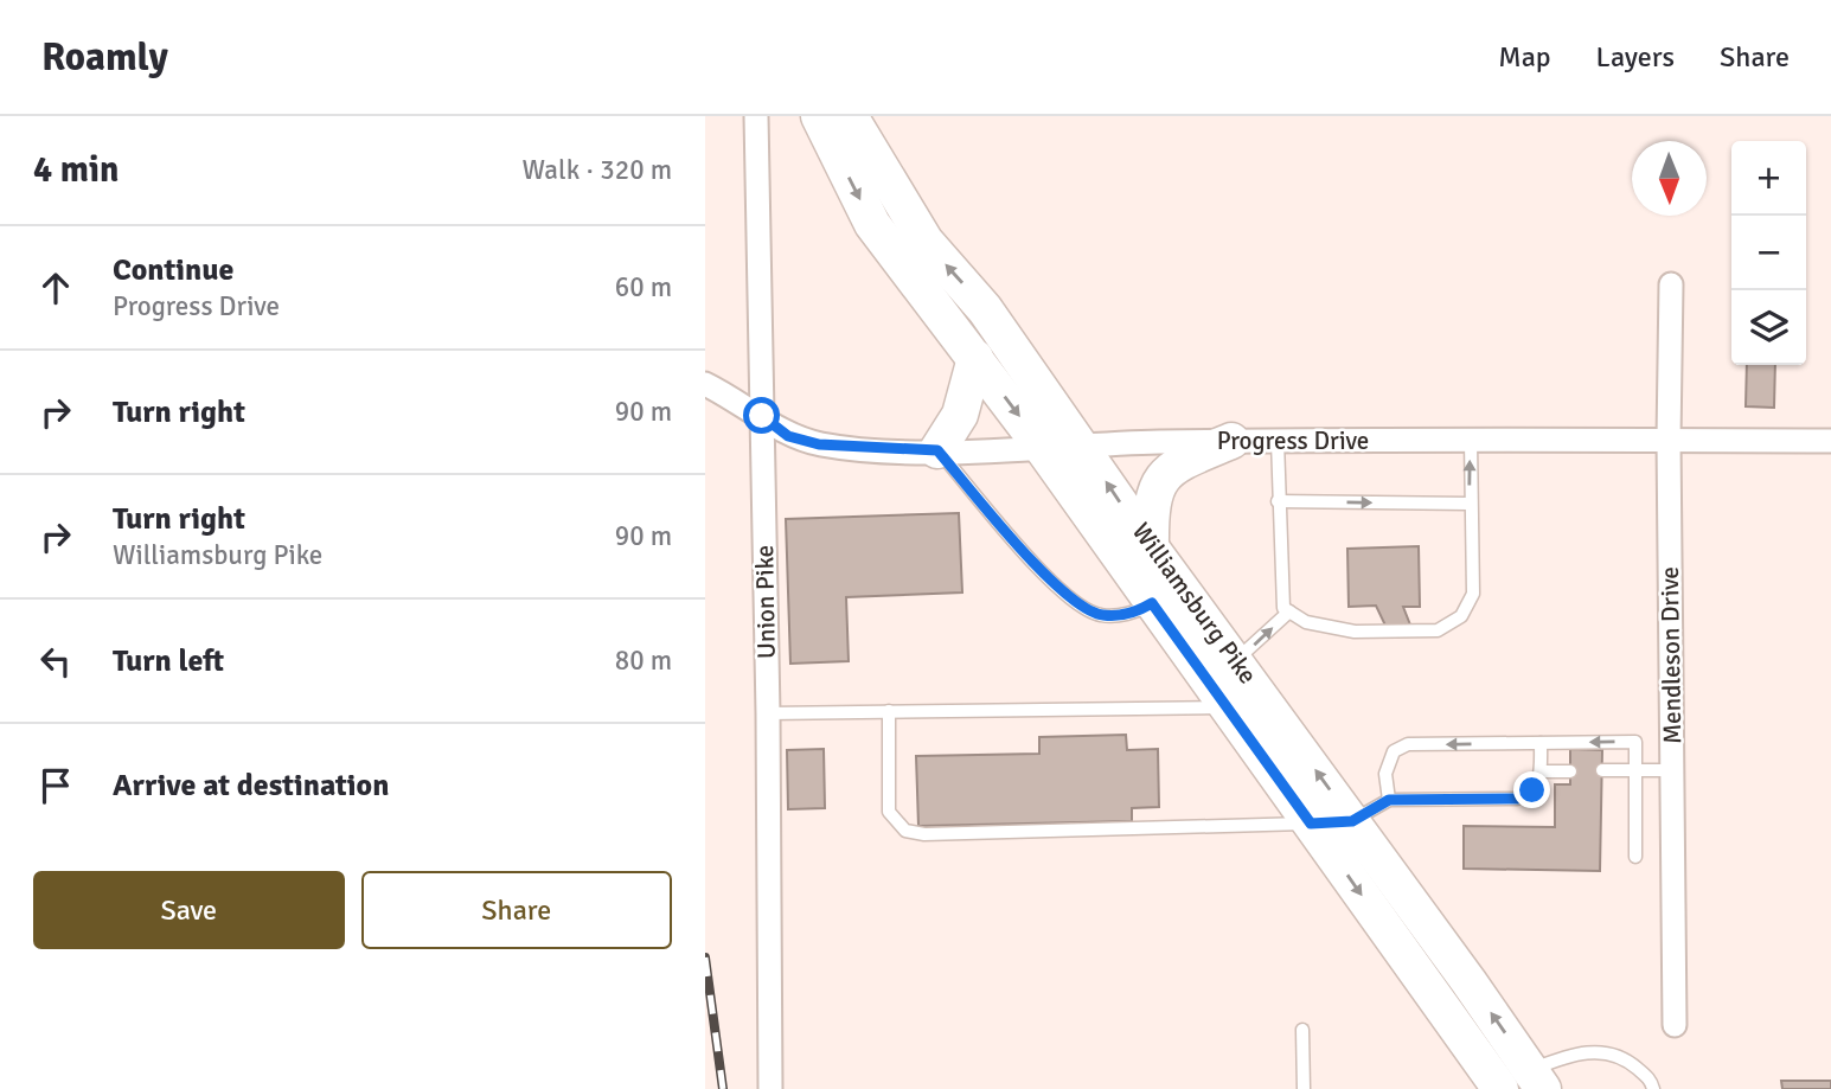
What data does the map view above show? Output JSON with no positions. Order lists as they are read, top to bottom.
{
  "streets": {
    "main road": ["Williamsburg Pike"],
    "street": ["Progress Drive", "Union Pike", "Mendleson Drive"]
  },
  "crossings": [
    ["Progress Drive", "Union Pike"],
    ["Progress Drive", "Williamsburg Pike"],
    ["Progress Drive", "Mendleson Drive"]
  ],
  "north": "bottom",
  "page": {
    "header": "Roamly",
    "nav": ["Map", "Layers", "Share"],
    "heading": ["4 min", "Walk · 320 m"],
    "map_buttons": ["+", "−"],
    "list": [
      ["Continue", "Progress Drive", "60 m"],
      ["Turn right", "90 m"],
      ["Turn right", "Williamsburg Pike", "90 m"],
      ["Turn left", "80 m"],
      "Arrive at destination"
    ],
    "buttons": ["Save", "Share"]
  }
}
